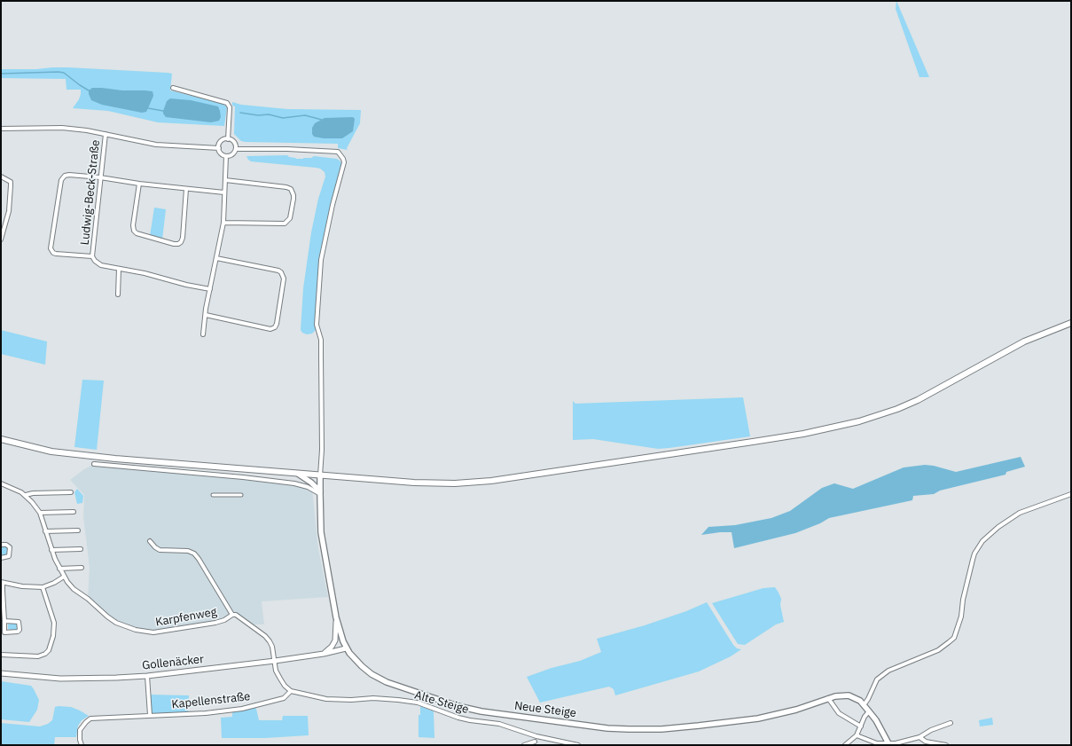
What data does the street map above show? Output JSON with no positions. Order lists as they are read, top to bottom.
{
  "streets": {
    "main road": ["Neue Steige"],
    "street": [
      "Ludwig-Beck-Straße",
      "Karpfenweg",
      "Gollenäcker",
      "Kapellenstraße",
      "Alte Steige"
    ]
  },
  "crossings": [
    ["Karpfenweg", "Gollenäcker"],
    ["Gollenäcker", "Neue Steige"],
    ["Kapellenstraße", "Alte Steige"]
  ]
}
